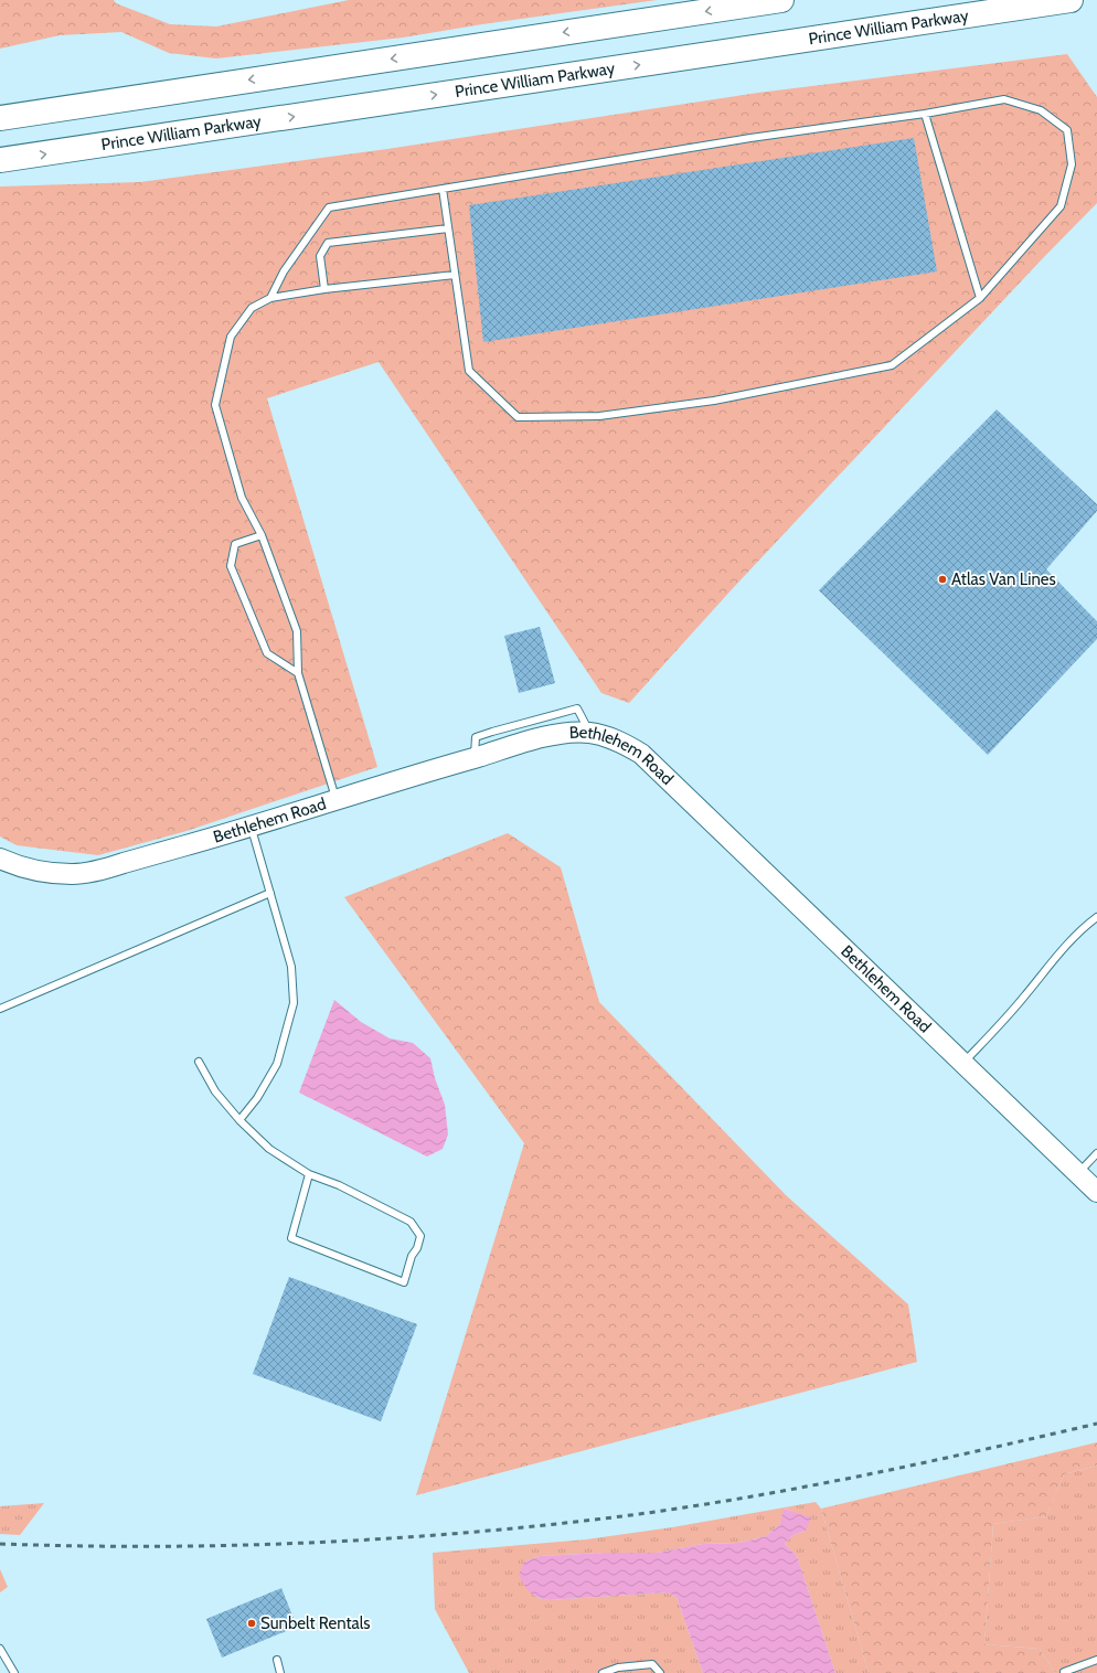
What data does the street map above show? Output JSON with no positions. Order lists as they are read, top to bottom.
{
  "streets": {
    "highway": ["Prince William Parkway"],
    "street": ["Bethlehem Road"]
  },
  "places": ["Atlas Van Lines", "Sunbelt Rentals"]
}
